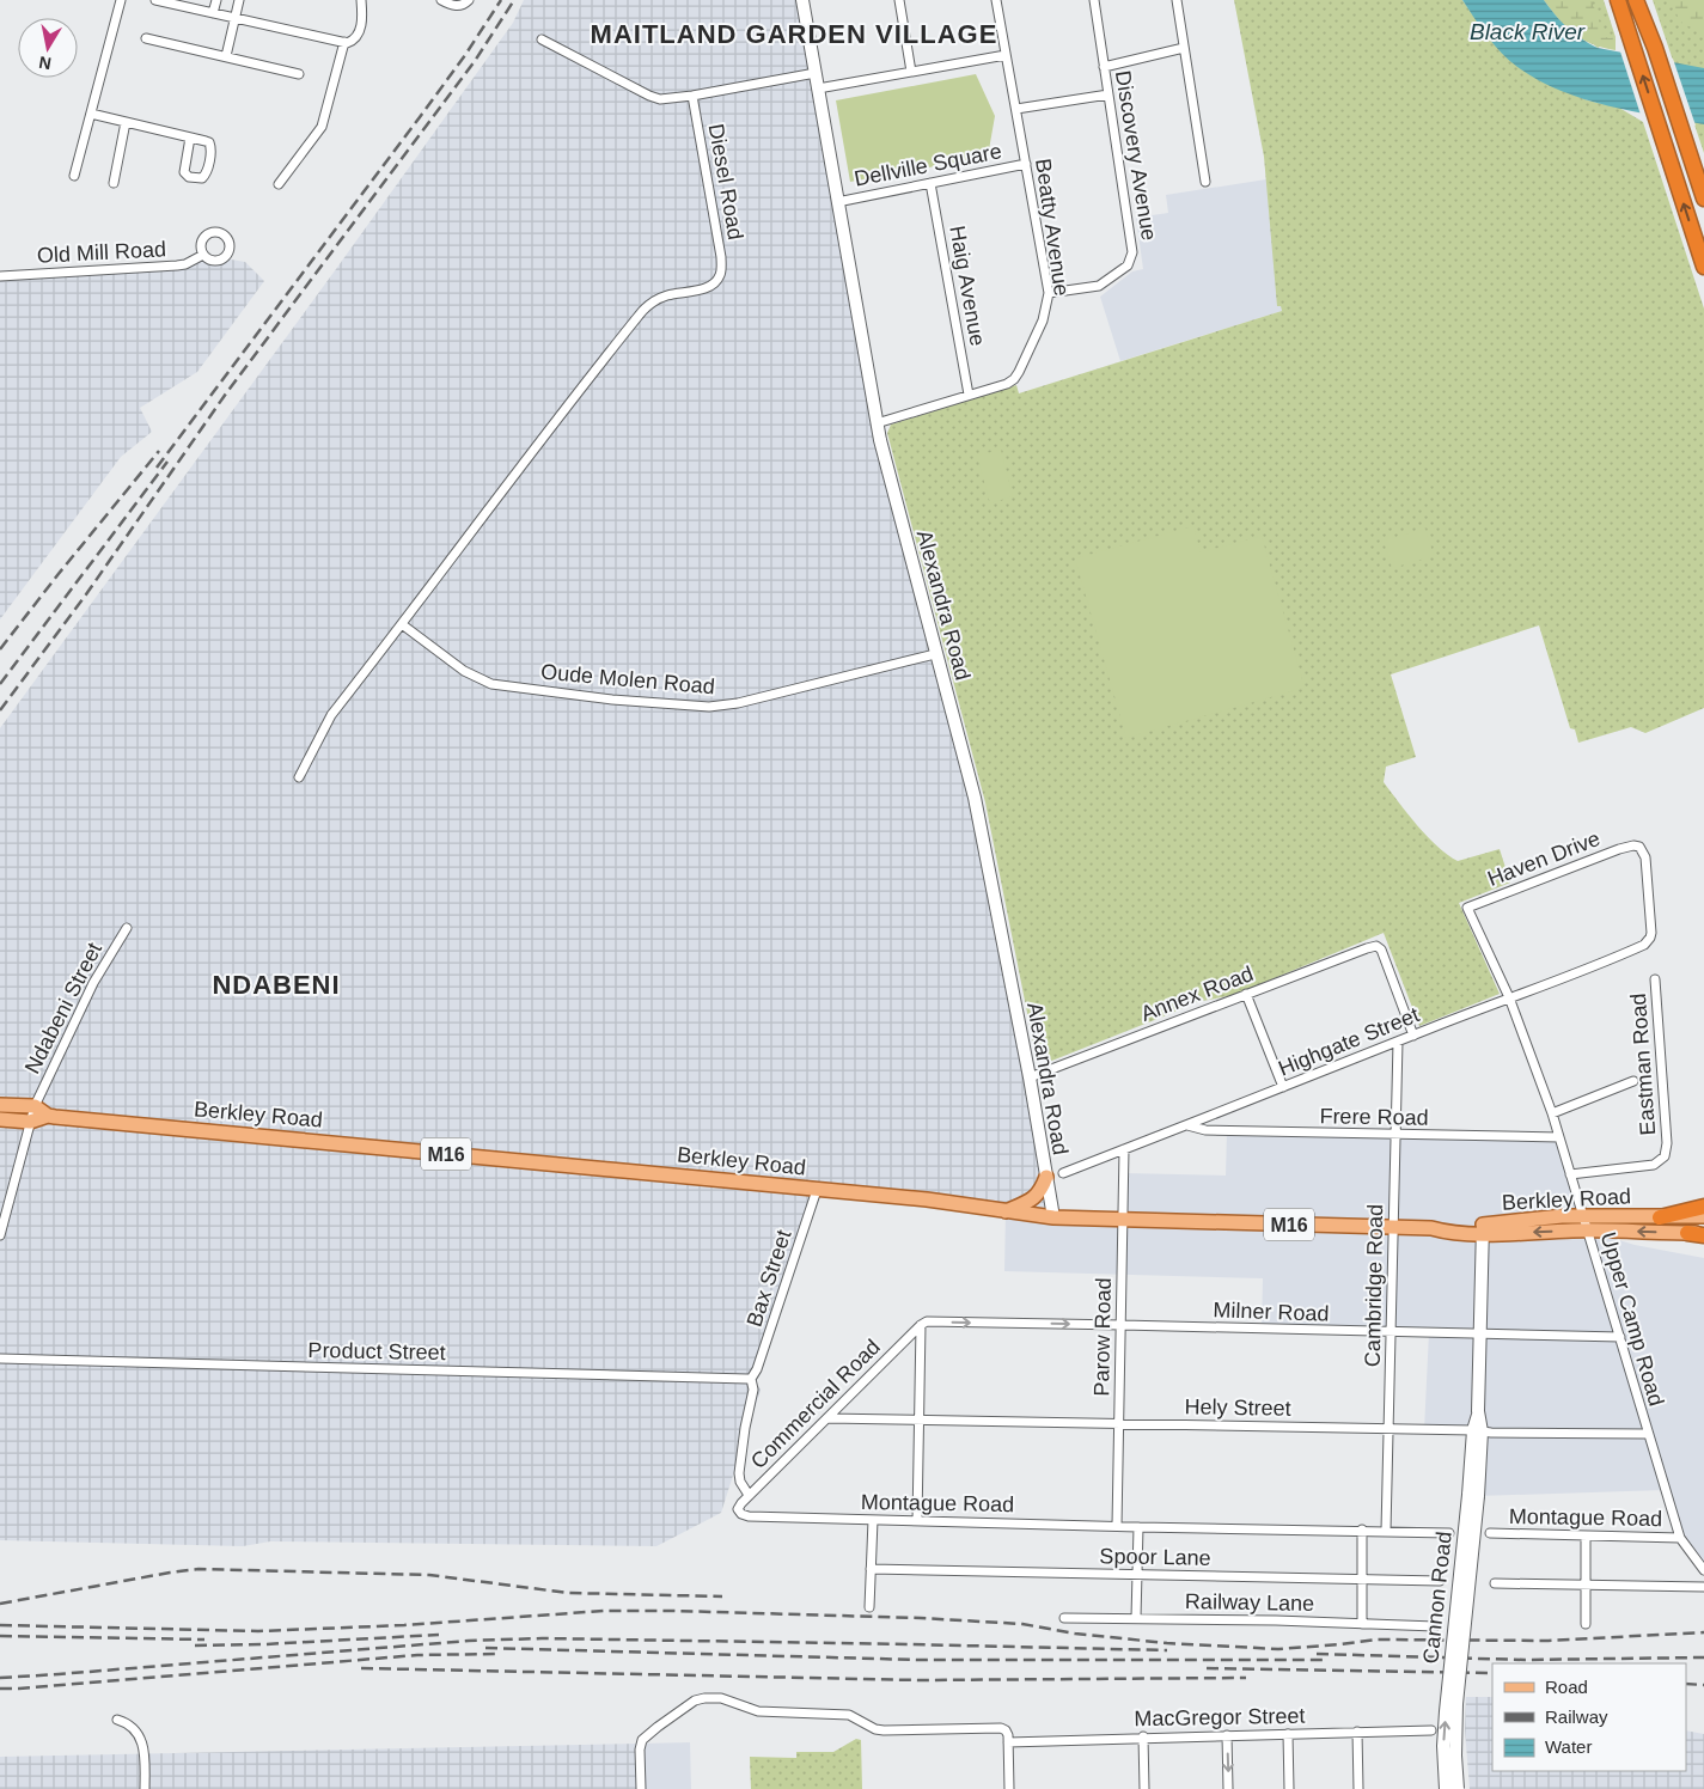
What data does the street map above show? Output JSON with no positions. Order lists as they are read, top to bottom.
{
  "streets": {
    "main road": ["Berkley Road", "M16"],
    "street": [
      "Discovery Avenue",
      "Dellville Square",
      "Diesel Road",
      "Beatty Avenue",
      "Old Mill Road",
      "Haig Avenue",
      "Alexandra Road",
      "Oude Molen Road",
      "Haven Drive",
      "Annex Road",
      "Ndabeni Street",
      "Highgate Street",
      "Eastman Road",
      "Frere Road",
      "Bax Street",
      "Cambridge Road",
      "Milner Road",
      "Upper Camp Road",
      "Parow Road",
      "Product Street",
      "Commercial Road",
      "Hely Street",
      "Montague Road",
      "Spoor Lane",
      "Cannon Road",
      "Railway Lane",
      "MacGregor Street"
    ]
  },
  "crossings": [
    ["Discovery Avenue", "Beatty Avenue"],
    ["Dellville Square", "Beatty Avenue"],
    ["Dellville Square", "Haig Avenue"],
    ["Dellville Square", "Alexandra Road"],
    ["Diesel Road", "Oude Molen Road"],
    ["Beatty Avenue", "Haig Avenue"],
    ["Beatty Avenue", "Alexandra Road"],
    ["Alexandra Road", "Oude Molen Road"],
    ["Alexandra Road", "Annex Road"],
    ["Alexandra Road", "Berkley Road"],
    ["Haven Drive", "Highgate Street"],
    ["Haven Drive", "Upper Camp Road"],
    ["Annex Road", "Highgate Street"],
    ["Ndabeni Street", "Berkley Road"],
    ["Highgate Street", "Frere Road"],
    ["Highgate Street", "Cambridge Road"],
    ["Highgate Street", "Upper Camp Road"],
    ["Highgate Street", "Parow Road"],
    ["Eastman Road", "Upper Camp Road"],
    ["Berkley Road", "Bax Street"],
    ["Berkley Road", "Cambridge Road"],
    ["Berkley Road", "Upper Camp Road"],
    ["Berkley Road", "Parow Road"],
    ["Berkley Road", "Cannon Road"],
    ["Frere Road", "Cambridge Road"],
    ["Frere Road", "Upper Camp Road"],
    ["Bax Street", "Product Street"],
    ["Bax Street", "Commercial Road"],
    ["Cambridge Road", "Milner Road"],
    ["Cambridge Road", "Hely Street"],
    ["Cambridge Road", "Montague Road"],
    ["Milner Road", "Upper Camp Road"],
    ["Milner Road", "Parow Road"],
    ["Milner Road", "Commercial Road"],
    ["Milner Road", "Cannon Road"],
    ["Upper Camp Road", "Hely Street"],
    ["Upper Camp Road", "Montague Road"],
    ["Parow Road", "Hely Street"],
    ["Parow Road", "Montague Road"],
    ["Commercial Road", "Hely Street"],
    ["Commercial Road", "Montague Road"],
    ["Hely Street", "Cannon Road"]
  ],
  "districts": ["MAITLAND GARDEN VILLAGE", "NDABENI"],
  "water": ["Black River"],
  "legend": ["Road", "Railway", "Water"],
  "north": "bottom"
}
